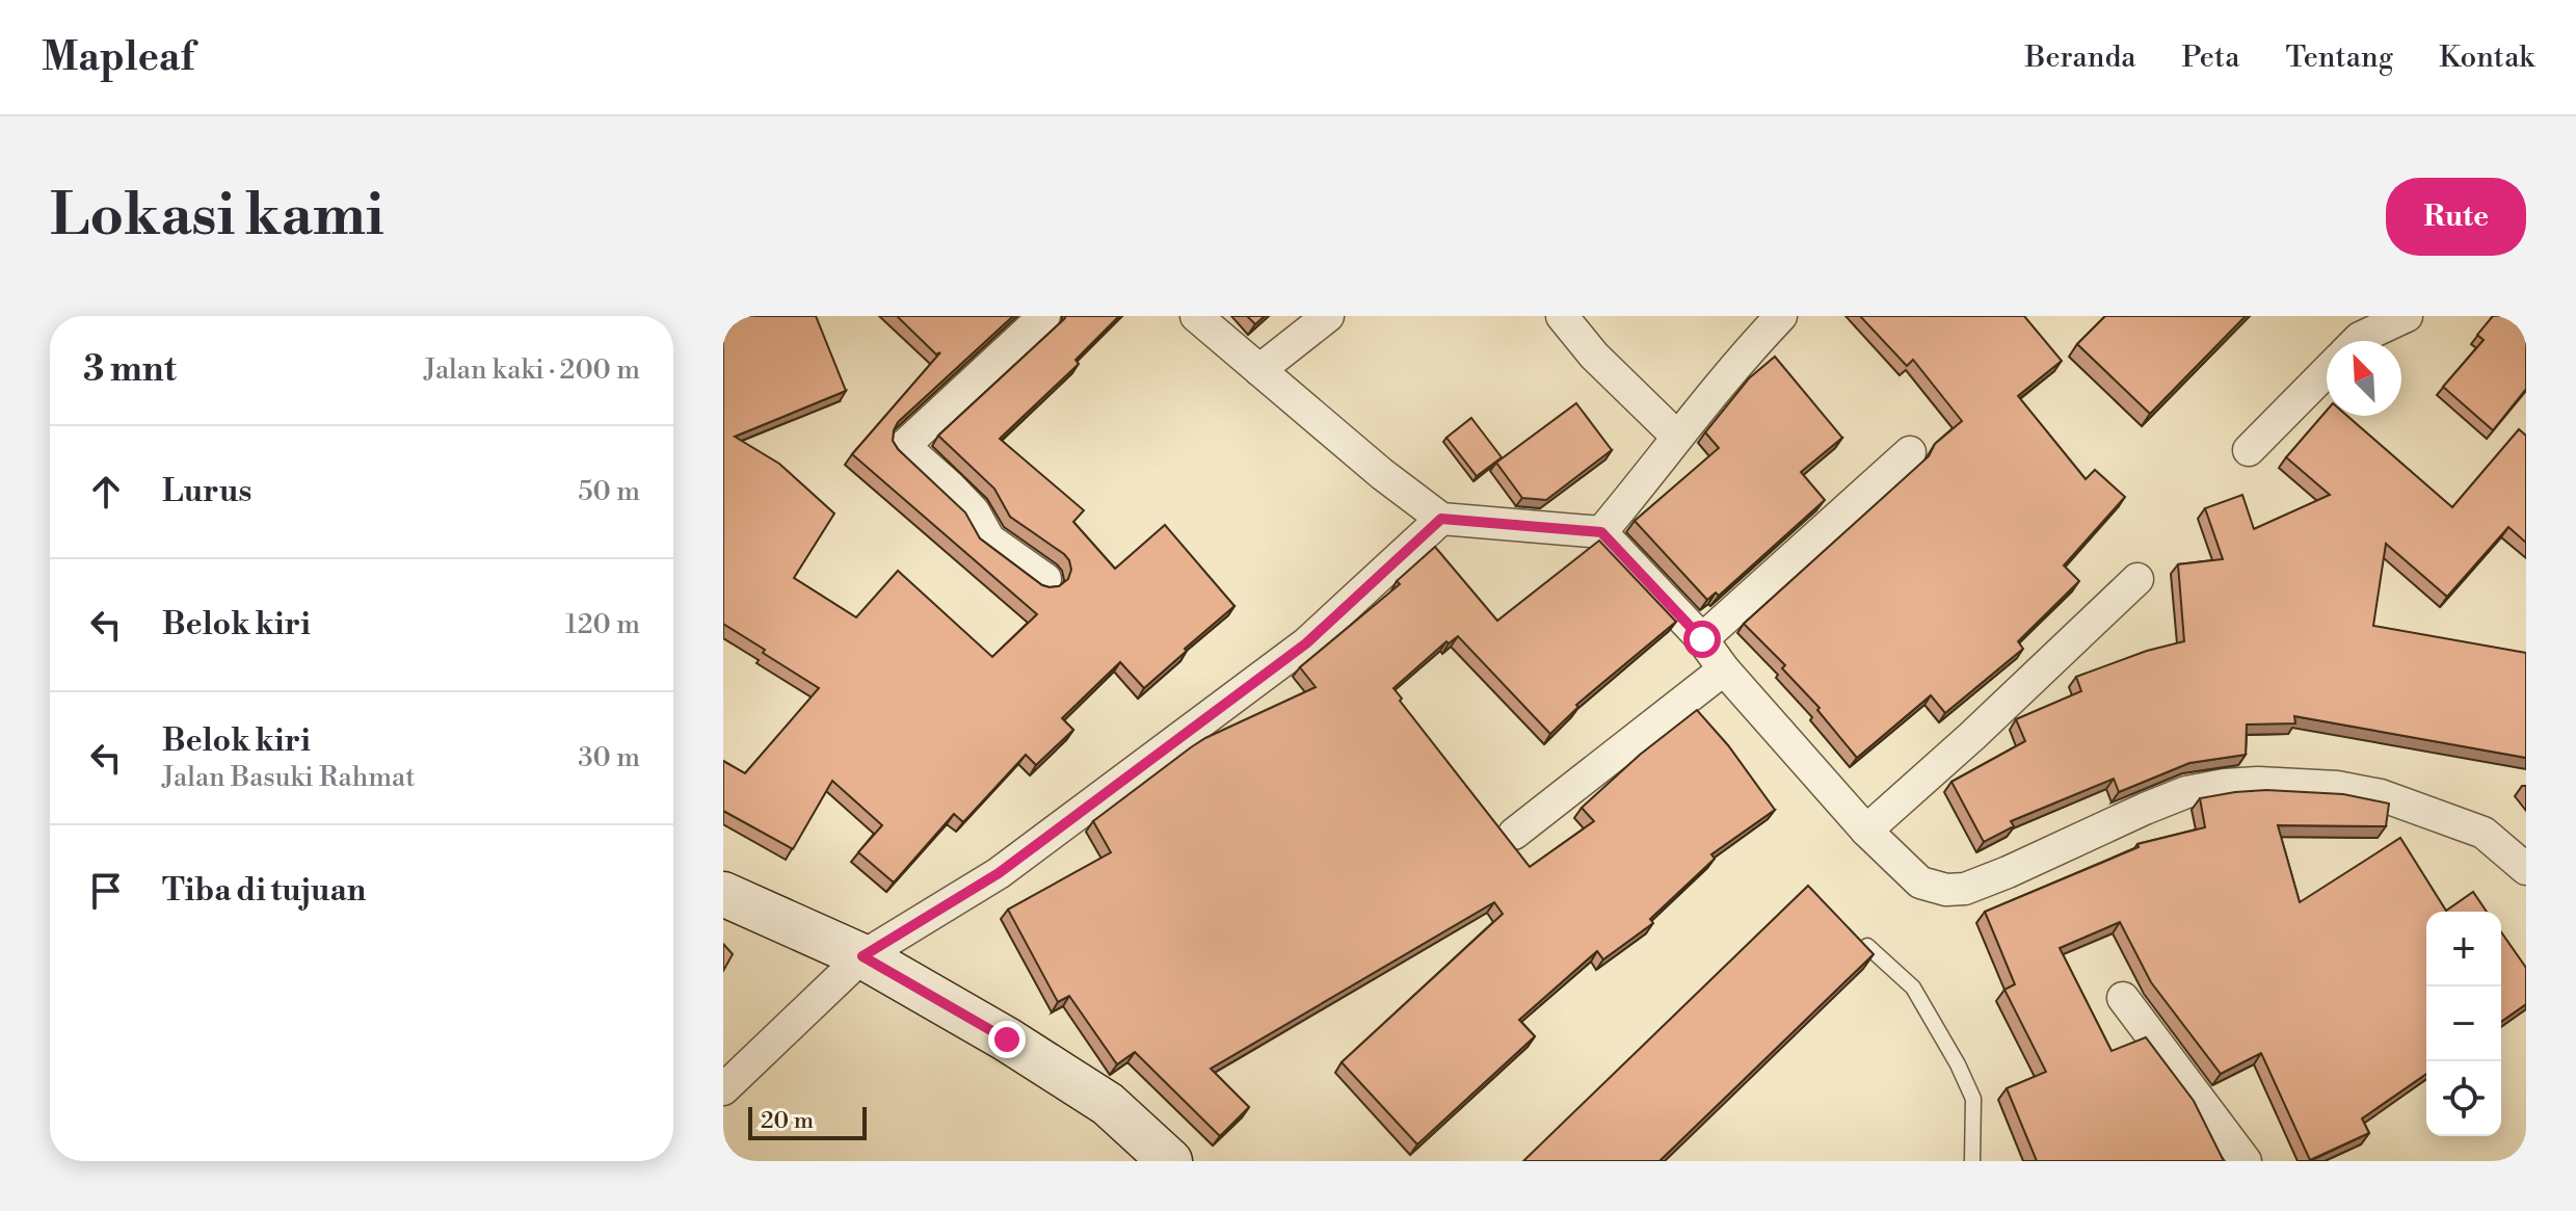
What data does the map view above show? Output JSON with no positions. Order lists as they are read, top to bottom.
{
  "scale_bar": "20 m",
  "north": "top left",
  "page": {
    "header": "Mapleaf",
    "nav": [
      "Beranda",
      "Peta",
      "Tentang",
      "Kontak"
    ],
    "buttons": "Rute",
    "title": "Lokasi kami",
    "heading": ["3 mnt", "Jalan kaki · 200 m"],
    "list": [
      ["Lurus", "50 m"],
      ["Belok kiri", "120 m"],
      ["Belok kiri", "Jalan Basuki Rahmat", "30 m"],
      "Tiba di tujuan"
    ],
    "map_buttons": ["+", "−"],
    "scale": "20 m"
  }
}
